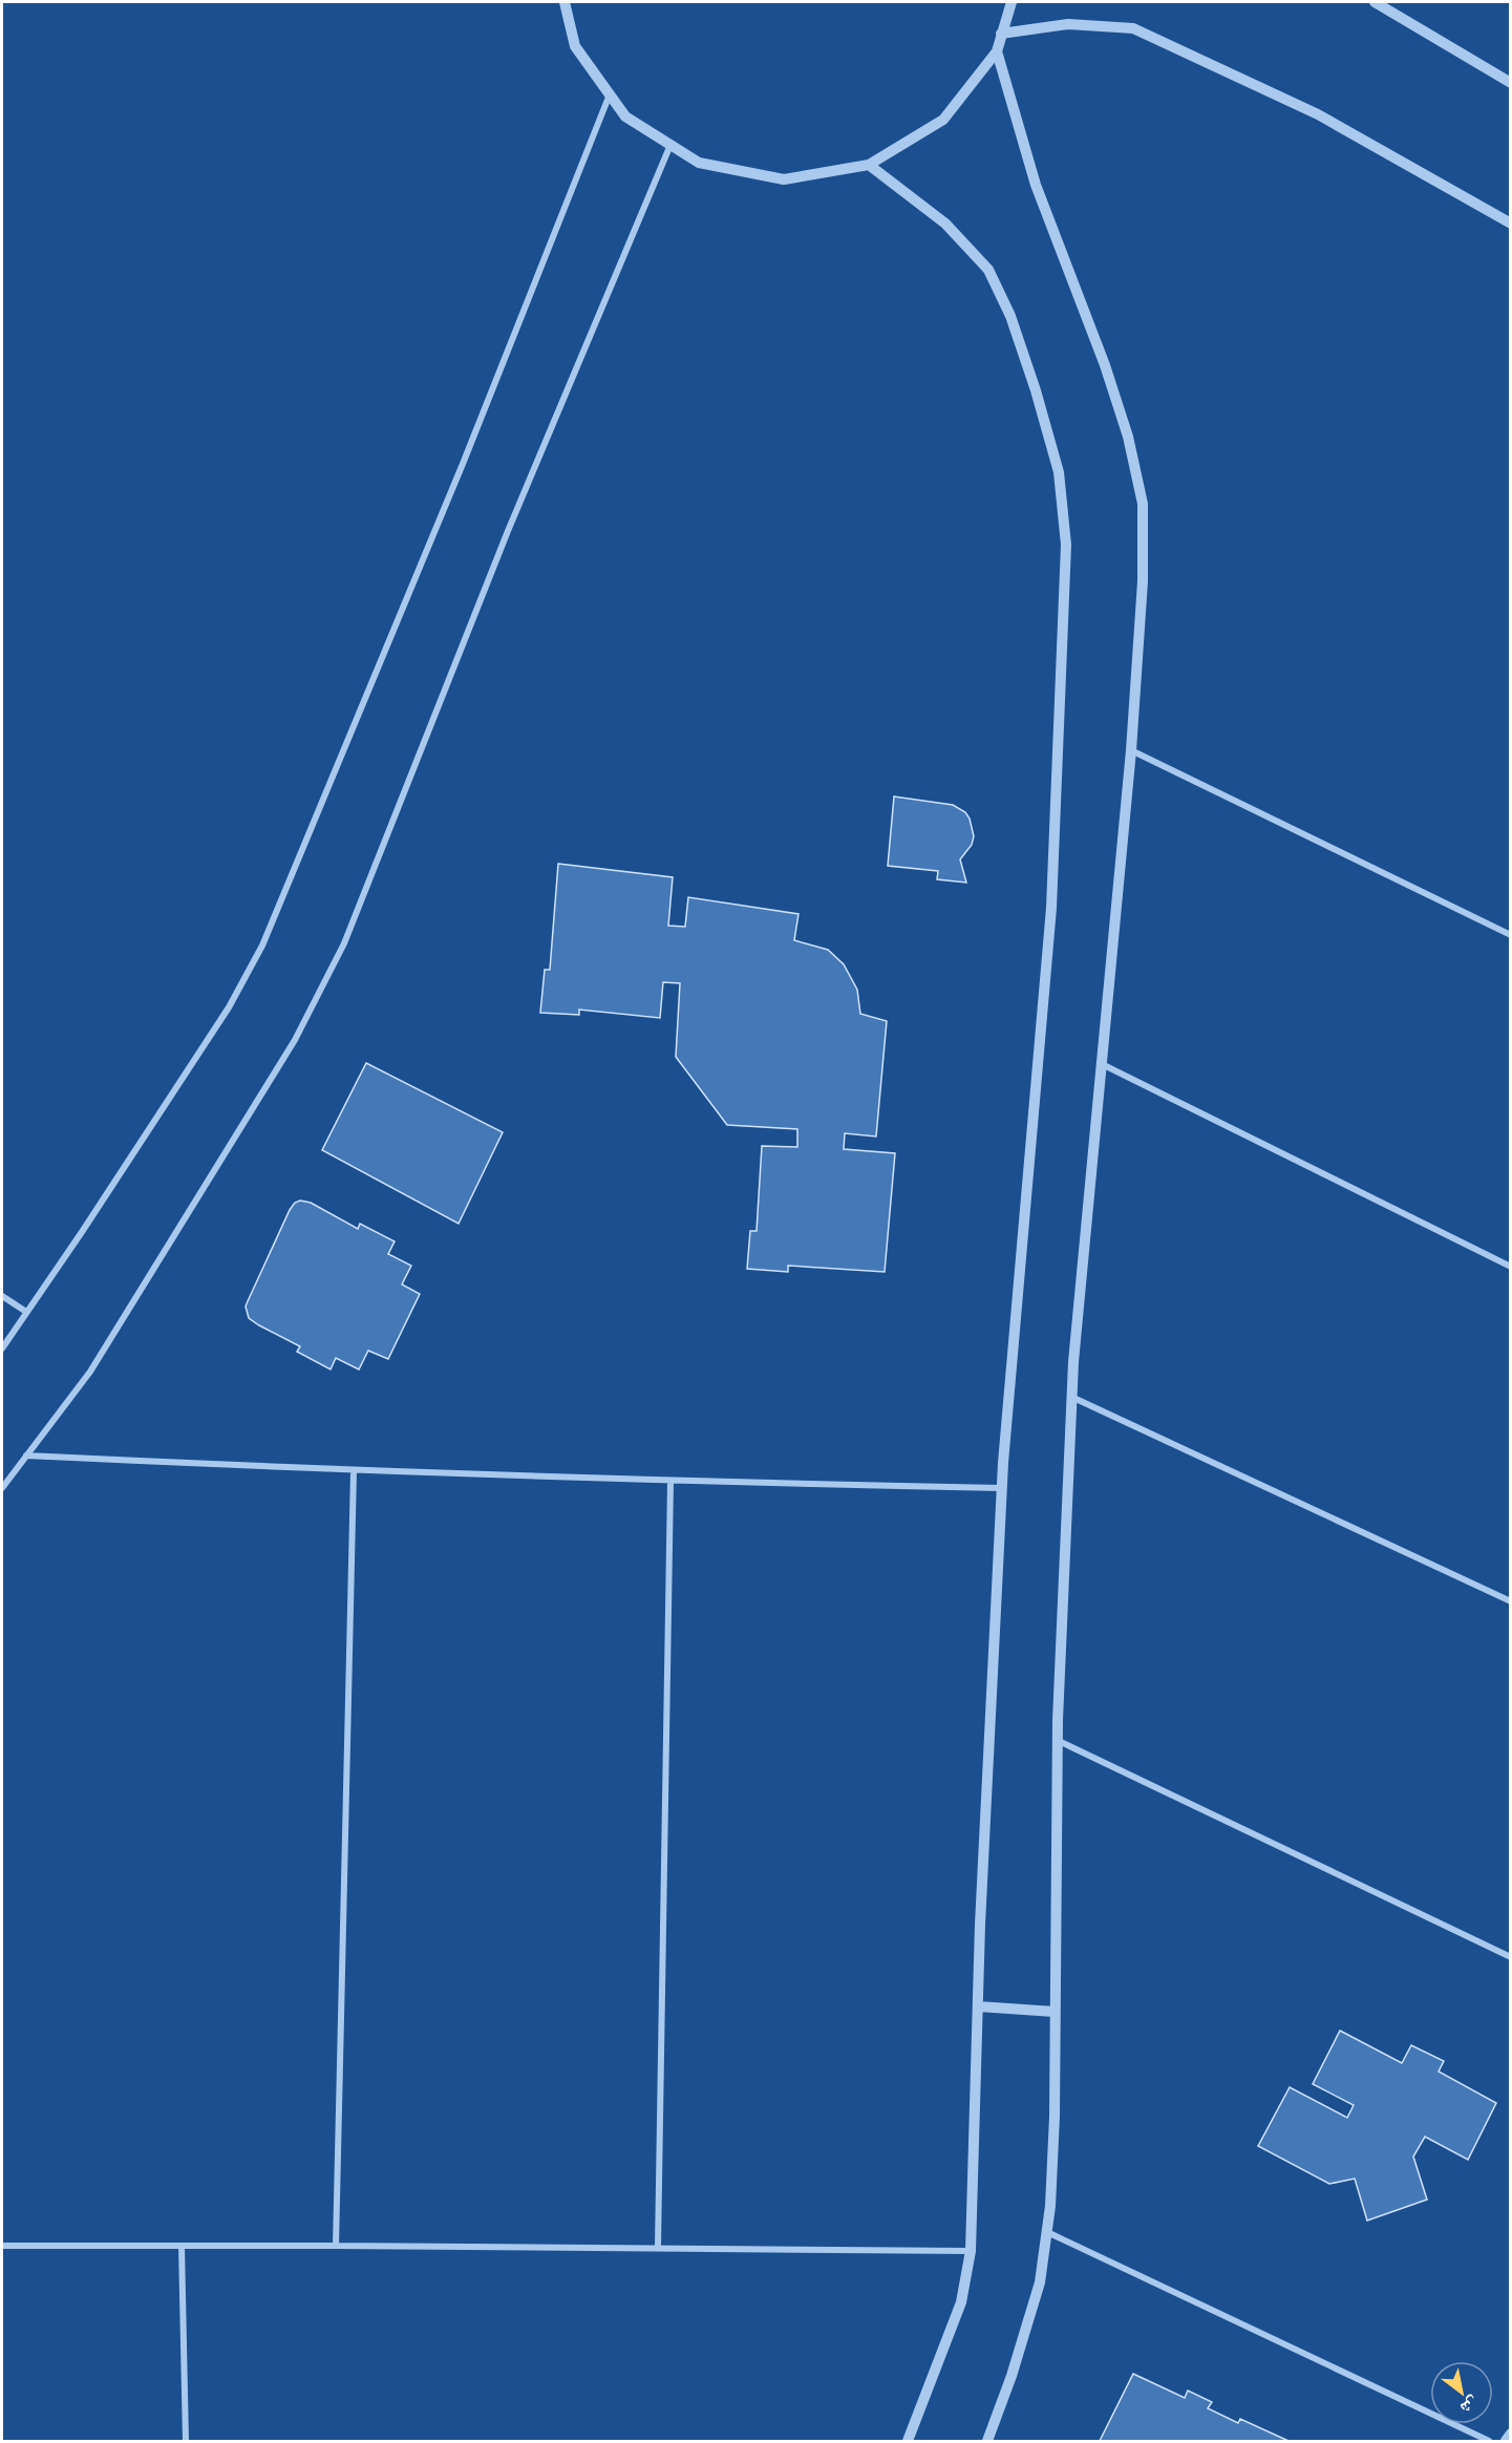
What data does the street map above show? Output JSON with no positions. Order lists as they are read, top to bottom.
{
  "north": "bottom right"
}
